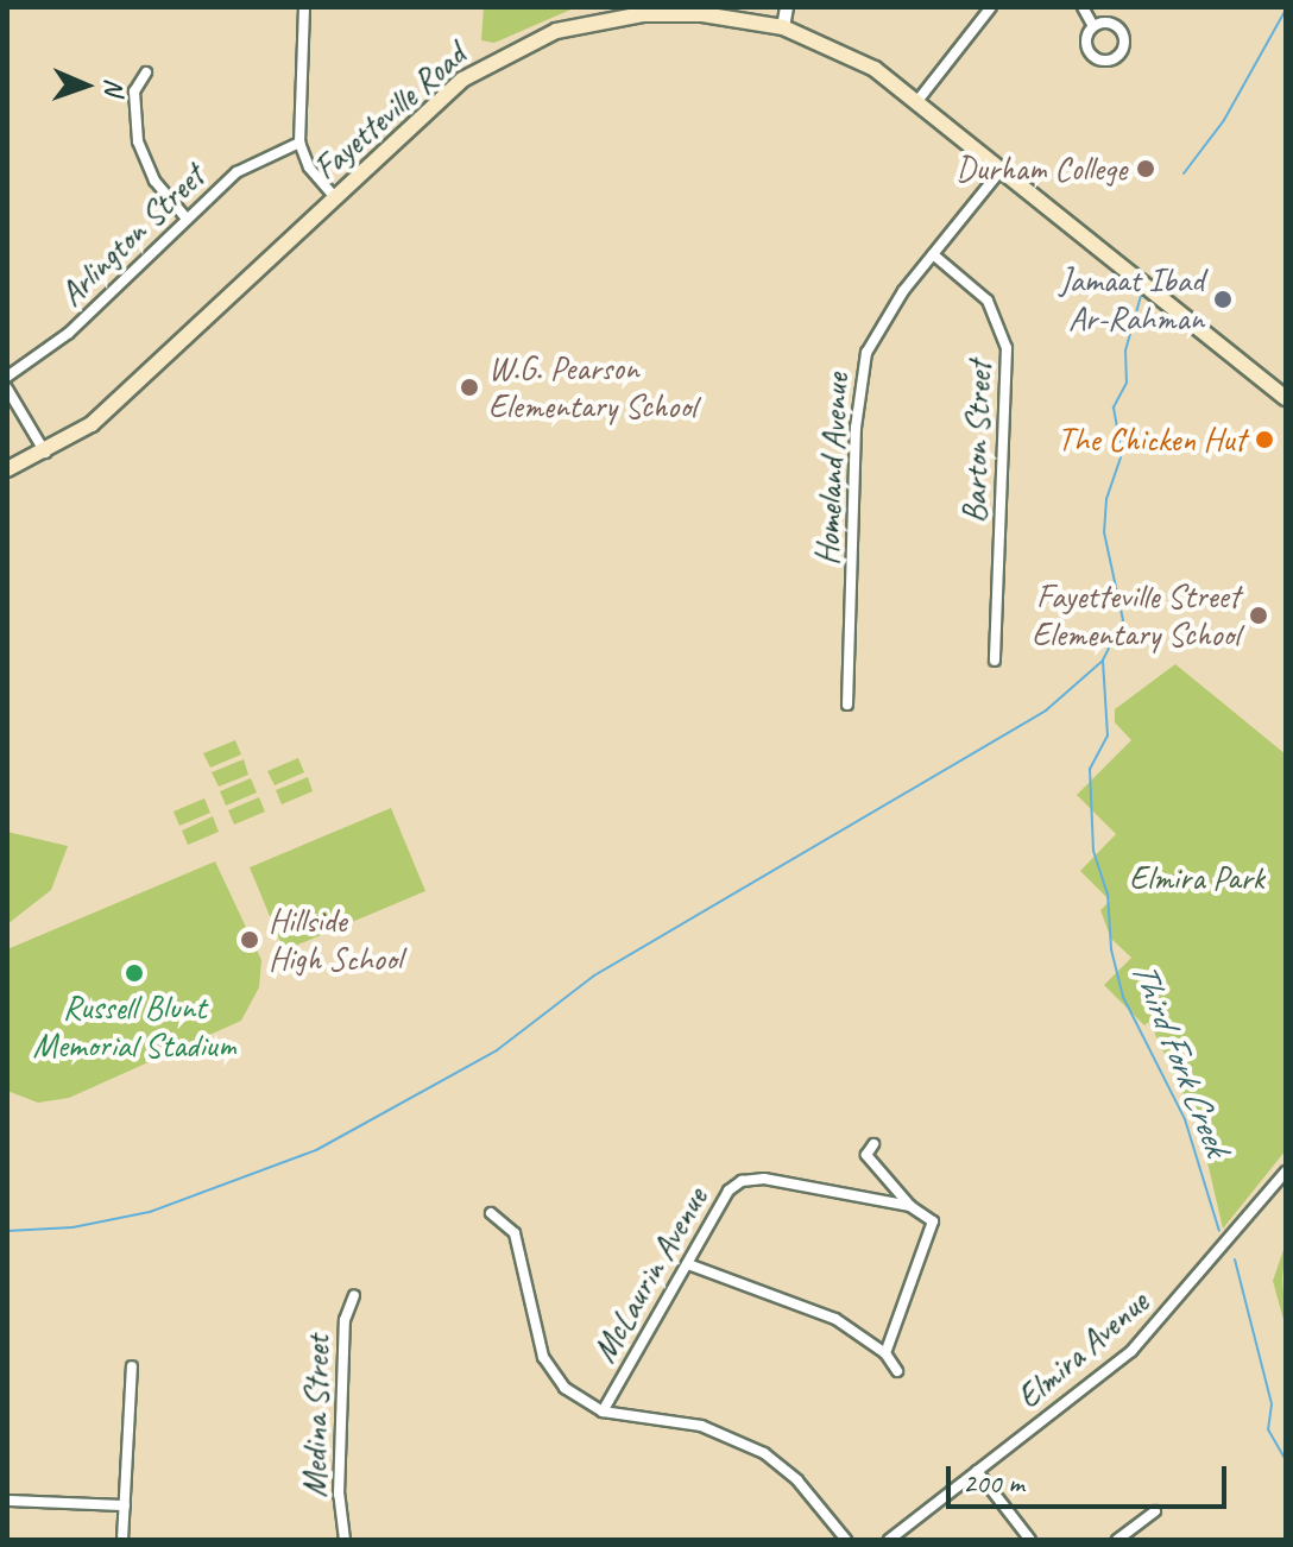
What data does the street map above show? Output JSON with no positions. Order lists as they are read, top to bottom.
{
  "streets": {
    "main road": ["Fayetteville Road"],
    "street": [
      "Arlington Street",
      "Barton Street",
      "Homeland Avenue",
      "McLaurin Avenue",
      "Elmira Avenue",
      "Medina Street"
    ]
  },
  "crossings": [
    ["Fayetteville Road", "Homeland Avenue"],
    ["Barton Street", "Homeland Avenue"]
  ],
  "water": ["Third Fork Creek"],
  "parks": ["Elmira Park"],
  "places": [
    "Durham College",
    "Jamaat Ibad Ar-Rahman",
    "W.G. Pearson Elementary School",
    "The Chicken Hut",
    "Fayetteville Street Elementary School",
    "Hillside High School",
    "Russell Blunt Memorial Stadium"
  ],
  "scale_bar": "200 m",
  "north": "right"
}
